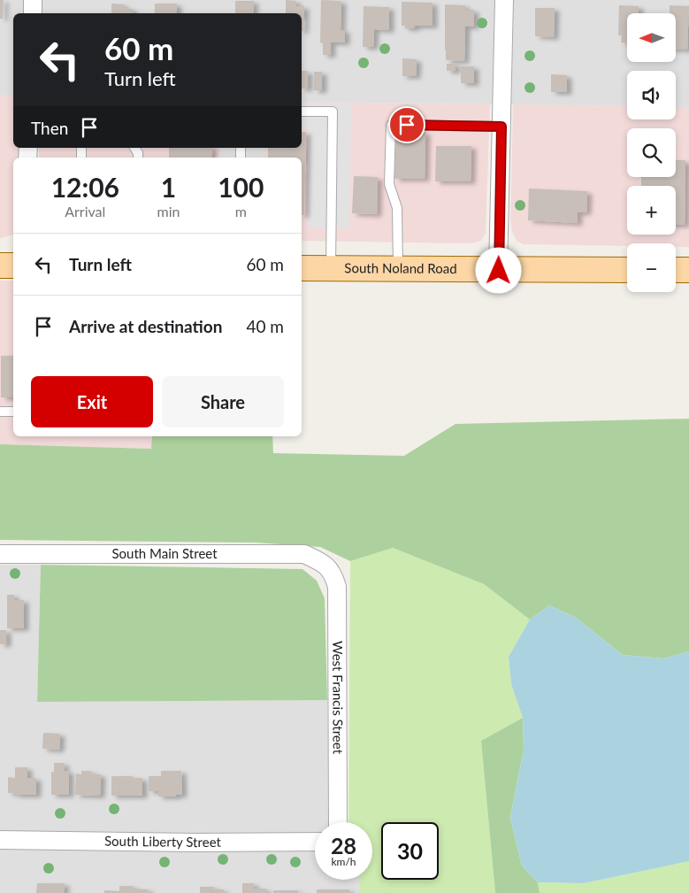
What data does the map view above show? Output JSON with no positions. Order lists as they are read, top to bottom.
{
  "streets": {
    "main road": ["South Noland Road"],
    "street": ["South Main Street", "West Francis Street", "South Liberty Street"]
  },
  "crossings": [
    ["South Main Street", "West Francis Street"]
  ],
  "north": "left",
  "page": {
    "map_buttons": ["+", "−"],
    "turn": ["60 m", "Turn left"],
    "then": "Then",
    "eta": [
      "12:06",
      "Arrival",
      "1",
      "min",
      "100",
      "m"
    ],
    "list": [
      {
        "name": "Turn left",
        "value": "60 m"
      },
      {
        "name": "Arrive at destination",
        "value": "40 m"
      }
    ],
    "buttons": ["Exit", "Share"],
    "speed": "28 km/h",
    "limit": "30"
  }
}
